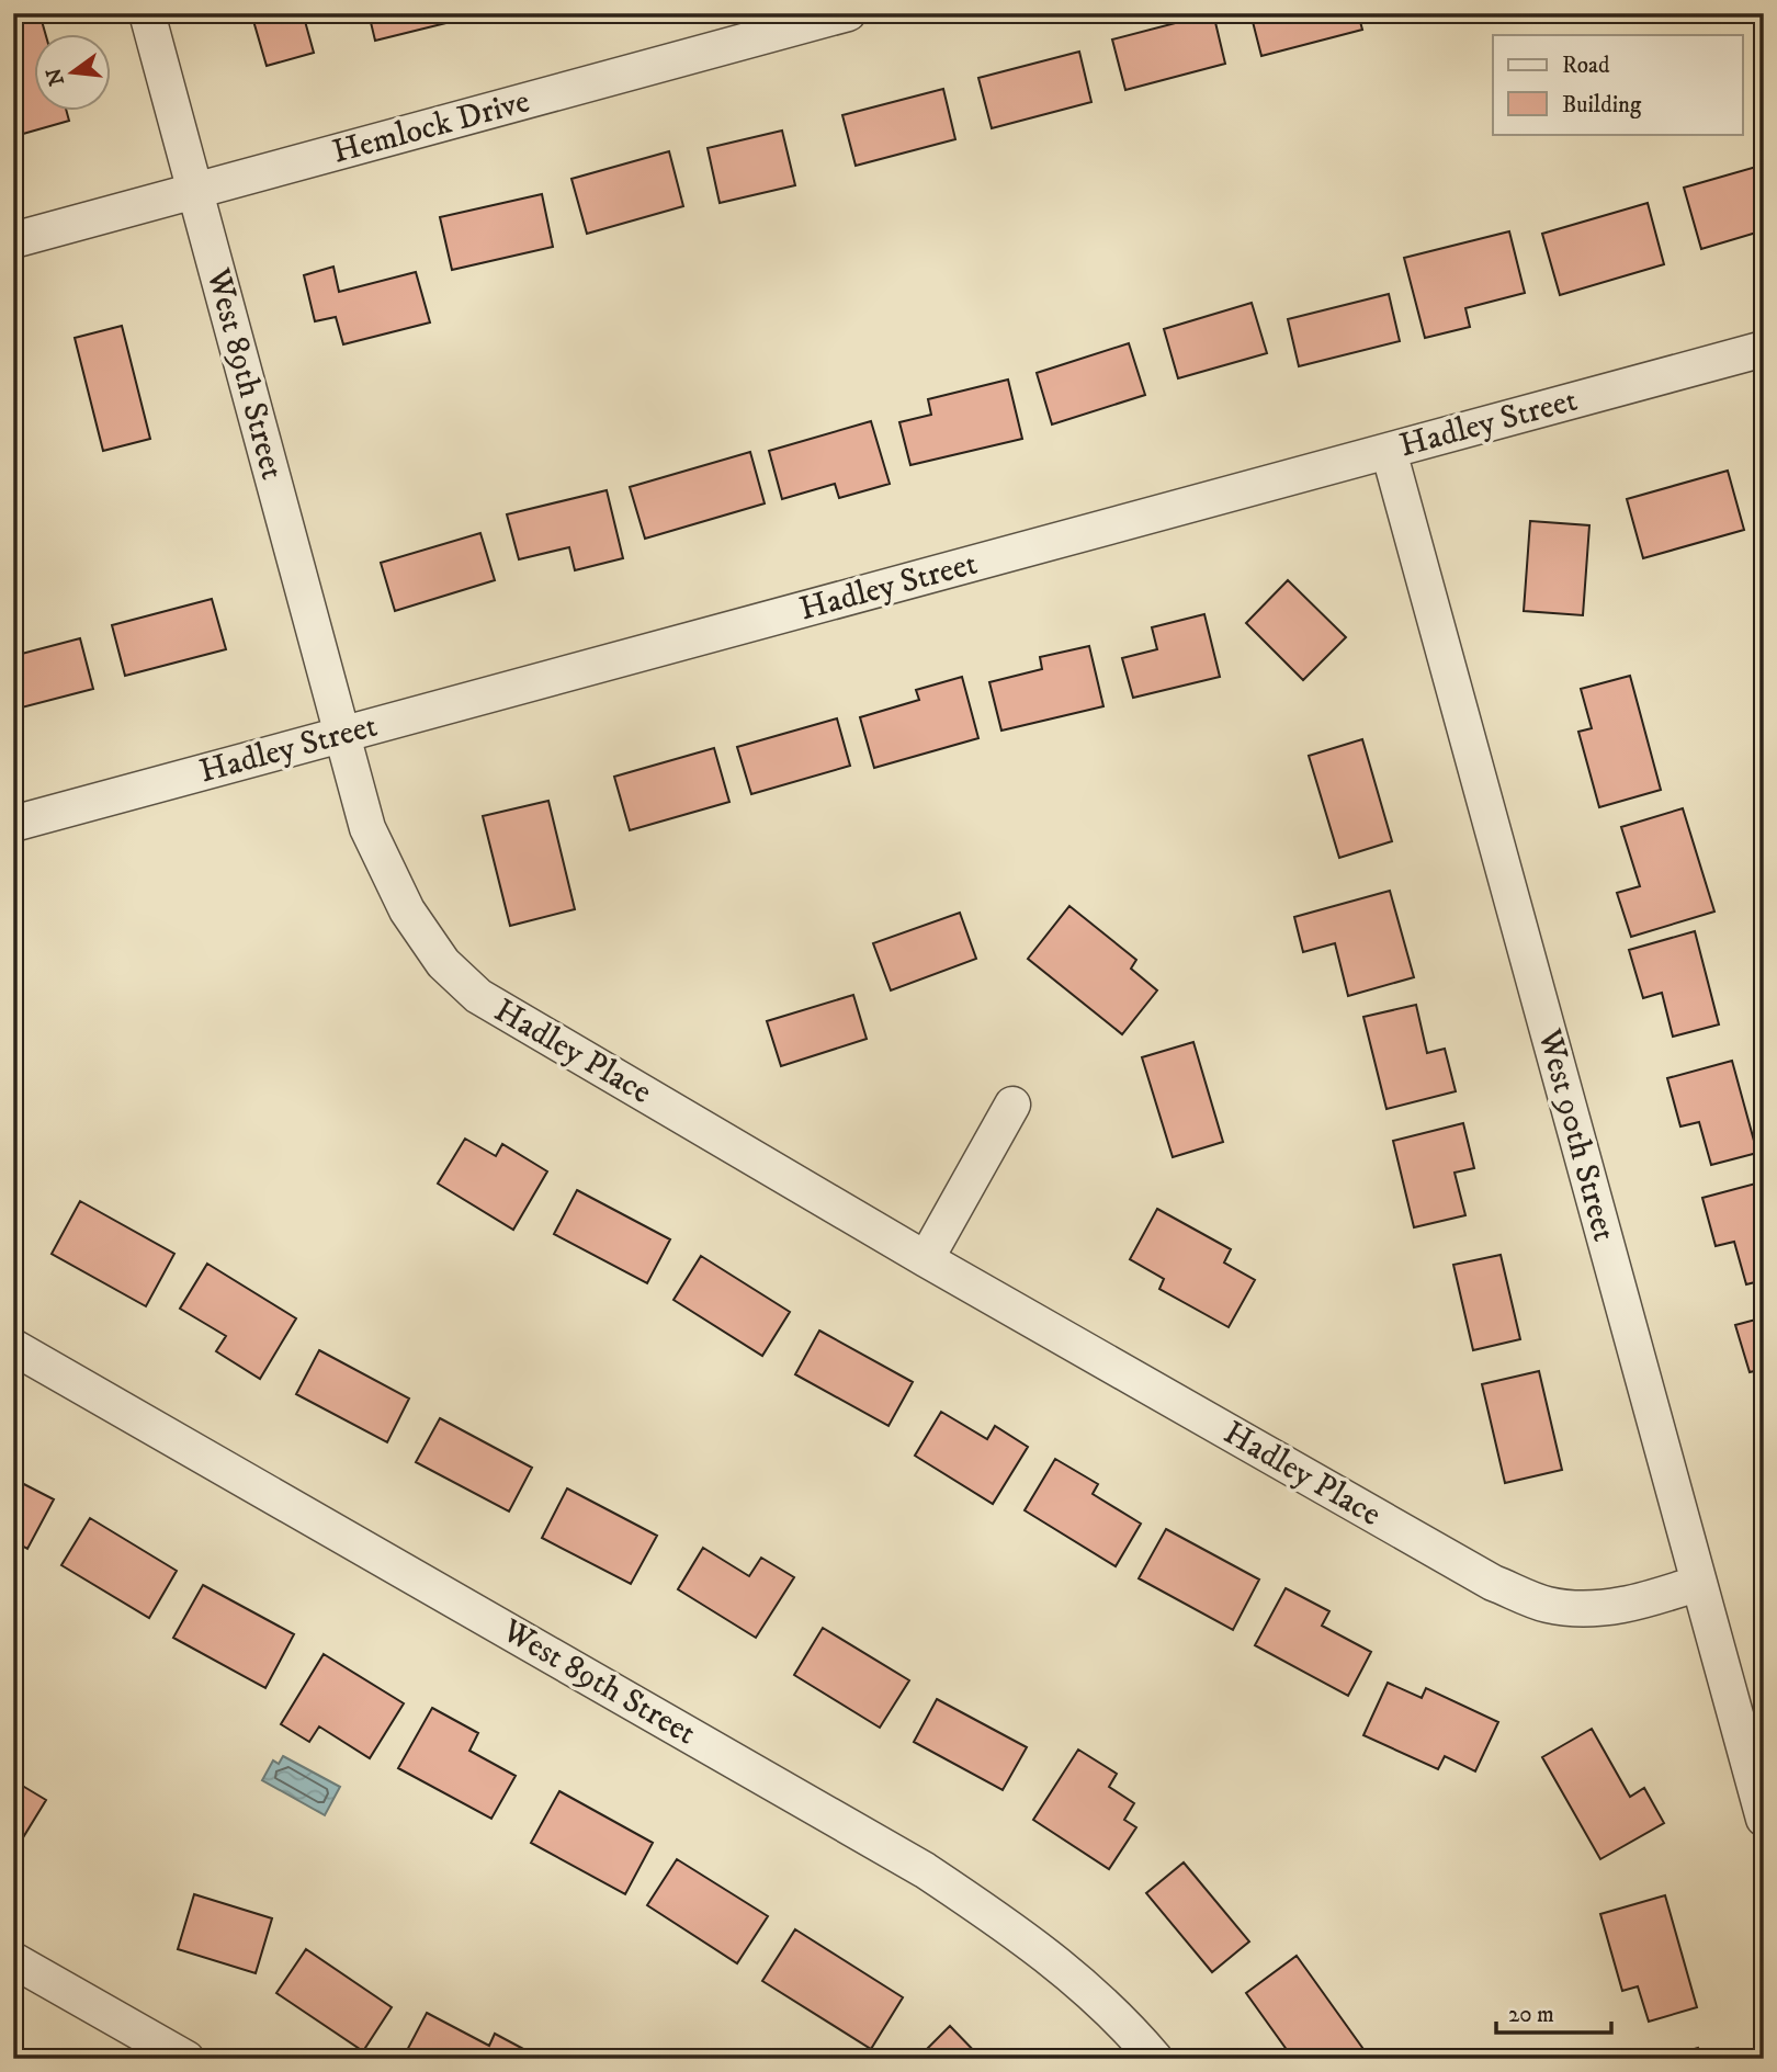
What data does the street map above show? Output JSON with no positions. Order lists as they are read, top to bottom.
{
  "streets": {
    "street": [
      "Hemlock Drive",
      "West 89th Street",
      "Hadley Street",
      "Hadley Place",
      "West 90th Street"
    ]
  },
  "crossings": [
    ["Hemlock Drive", "West 89th Street"],
    ["West 89th Street", "Hadley Street"],
    ["West 89th Street", "Hadley Place"],
    ["Hadley Street", "Hadley Place"],
    ["Hadley Street", "West 90th Street"],
    ["Hadley Place", "West 90th Street"]
  ],
  "legend": ["Road", "Building"],
  "scale_bar": "20 m",
  "north": "left"
}
